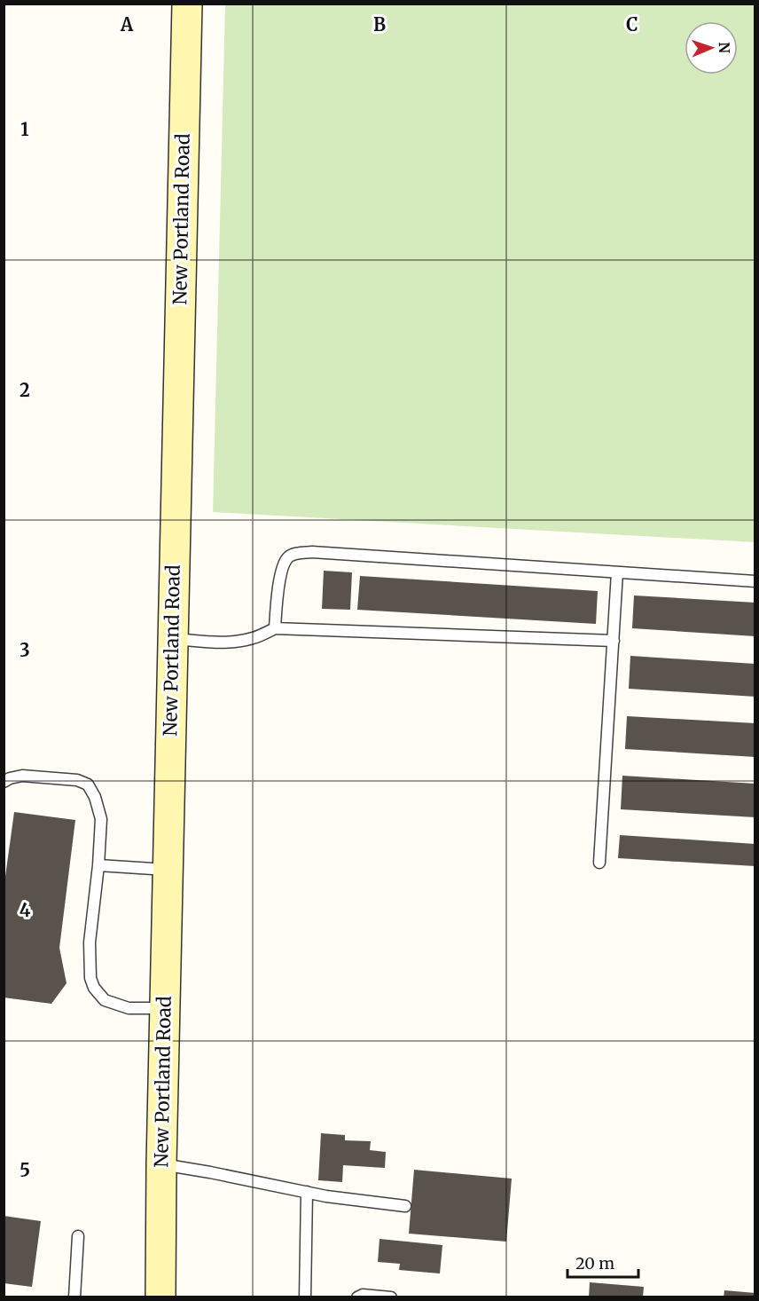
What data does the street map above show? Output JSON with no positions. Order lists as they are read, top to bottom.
{
  "streets": {
    "street": ["New Portland Road"]
  },
  "scale_bar": "20 m",
  "north": "right",
  "grid": {
    "columns": ["A", "B", "C"],
    "rows": [
      "1",
      "2",
      "3",
      "4",
      "5"
    ]
  }
}
